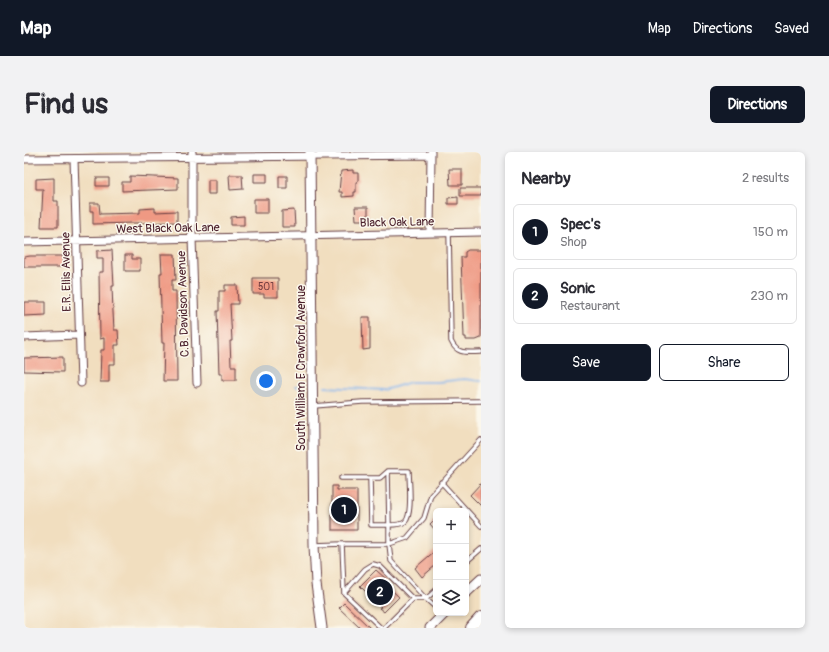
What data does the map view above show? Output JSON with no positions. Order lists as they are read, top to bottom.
{
  "streets": {
    "main road": ["South William E Crawford Avenue"],
    "street": [
      "Black Oak Lane",
      "West Black Oak Lane",
      "E.R. Ellis Avenue",
      "C.B. Davidson Avenue"
    ]
  },
  "crossings": [
    ["Black Oak Lane", "West Black Oak Lane"],
    ["Black Oak Lane", "South William E Crawford Avenue"],
    ["West Black Oak Lane", "E.R. Ellis Avenue"],
    ["West Black Oak Lane", "C.B. Davidson Avenue"],
    ["West Black Oak Lane", "South William E Crawford Avenue"]
  ],
  "house_numbers": ["501"],
  "page": {
    "header": "Map",
    "nav": ["Map", "Directions", "Saved"],
    "buttons": [
      "Directions",
      ["Save", "Share"]
    ],
    "title": "Find us",
    "heading": ["Nearby", "2 results"],
    "list": [
      {
        "mark": "1",
        "name": "Spec's",
        "note": "Shop",
        "value": "150 m"
      },
      {
        "mark": "2",
        "name": "Sonic",
        "note": "Restaurant",
        "value": "230 m"
      }
    ],
    "pins": ["1", "2"],
    "map_buttons": ["+", "−"]
  }
}
